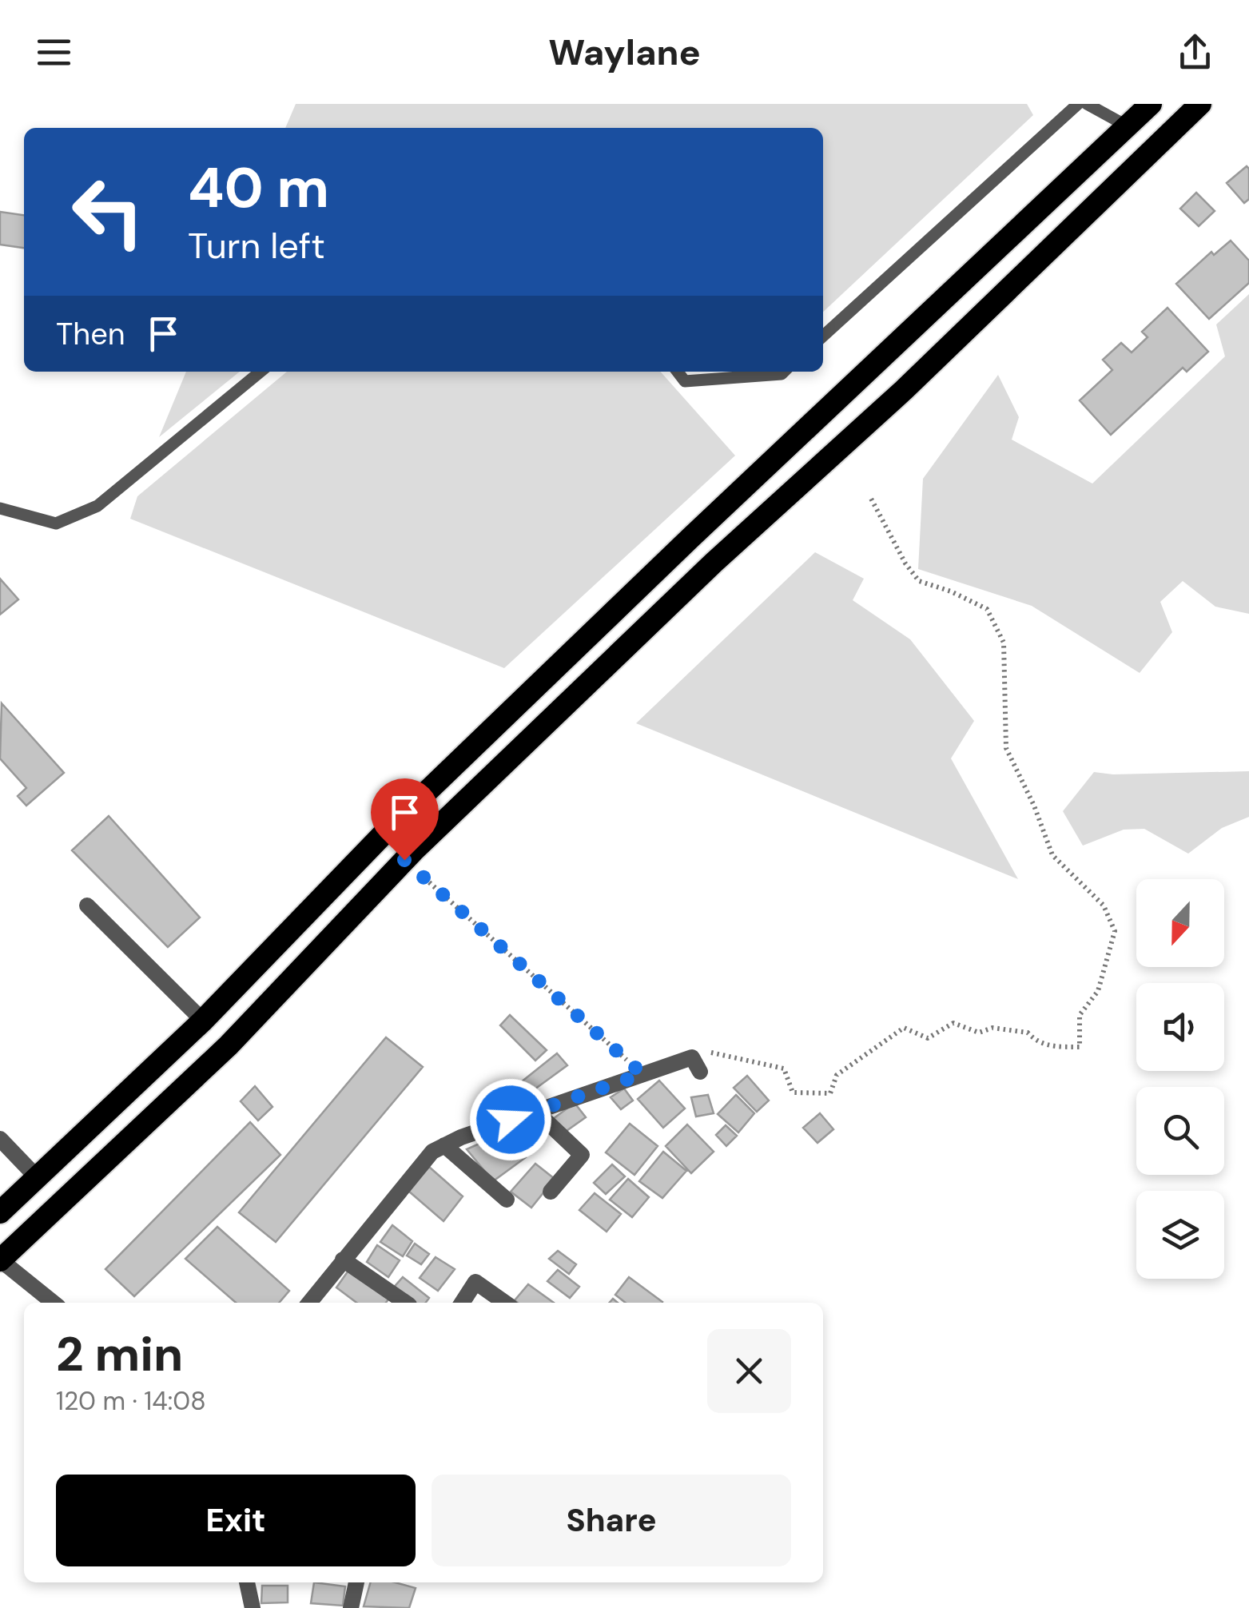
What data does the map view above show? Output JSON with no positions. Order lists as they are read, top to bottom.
{
  "north": "bottom",
  "page": {
    "header": "Waylane",
    "turn": ["40 m", "Turn left"],
    "then": "Then",
    "heading": ["2 min", "120 m · 14:08"],
    "buttons": ["Exit", "Share"]
  }
}
